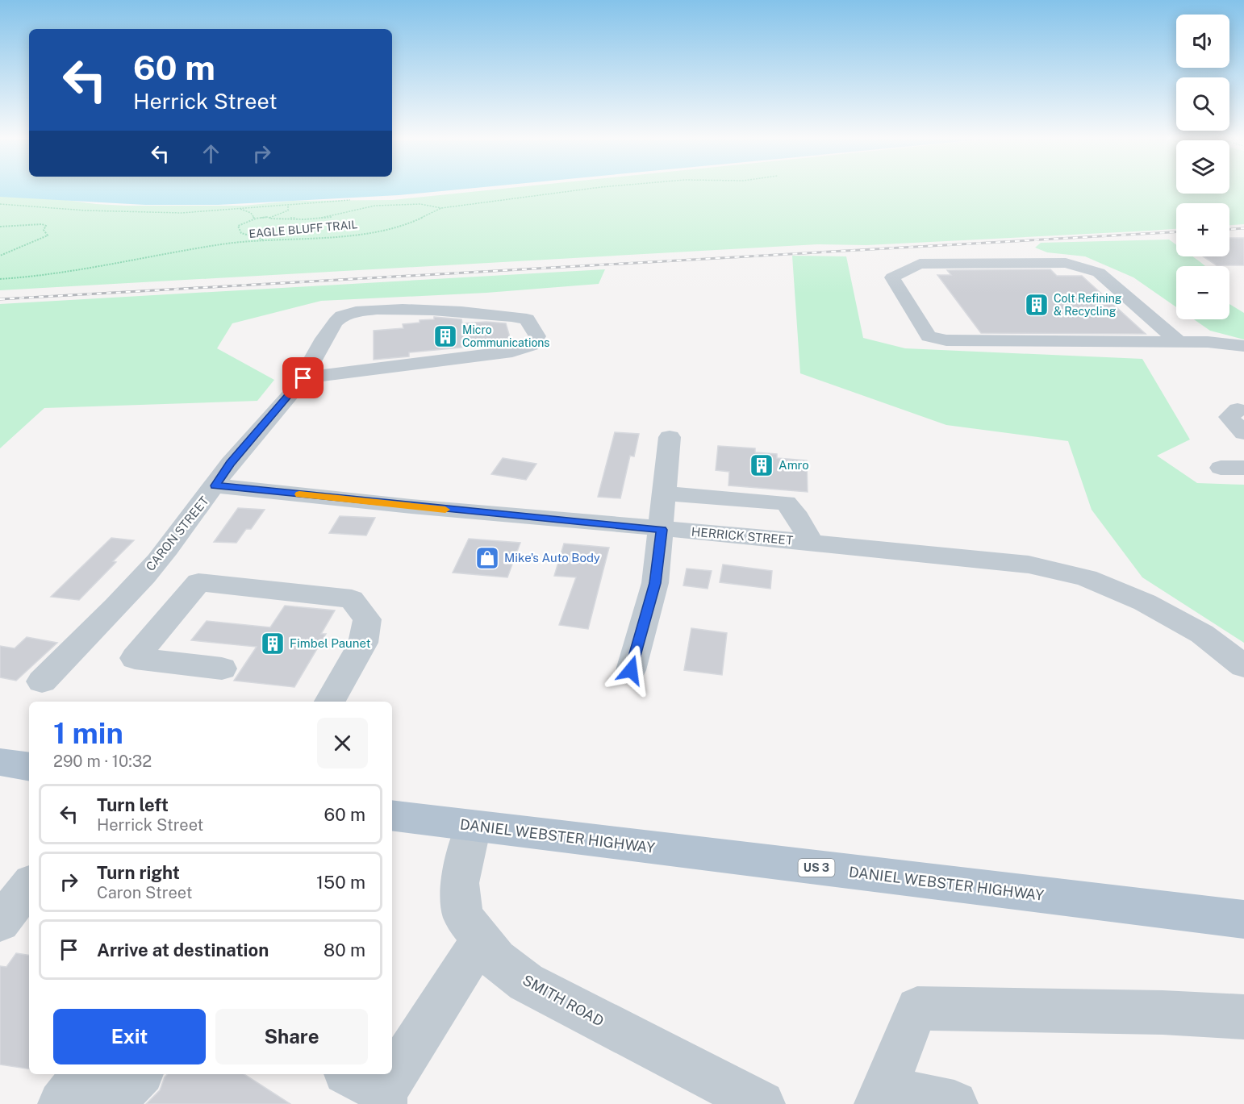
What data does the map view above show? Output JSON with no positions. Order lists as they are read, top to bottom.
{
  "streets": {
    "main road": ["DANIEL WEBSTER HIGHWAY", "US 3"],
    "street": ["CARON STREET", "HERRICK STREET", "SMITH ROAD"],
    "path": ["EAGLE BLUFF TRAIL"]
  },
  "crossings": [
    ["CARON STREET", "HERRICK STREET"],
    ["DANIEL WEBSTER HIGHWAY", "SMITH ROAD"]
  ],
  "places": {
    "building": [
      "Colt Refining & Recycling",
      "Micro Communications",
      "Amro",
      "Fimbel Paunet"
    ],
    "shop": ["Mike's Auto Body"]
  },
  "page": {
    "map_buttons": ["+", "−"],
    "turn": ["60 m", "Herrick Street"],
    "heading": ["1 min", "290 m · 10:32"],
    "list": [
      {
        "name": "Turn left",
        "note": "Herrick Street",
        "value": "60 m"
      },
      {
        "name": "Turn right",
        "note": "Caron Street",
        "value": "150 m"
      },
      {
        "name": "Arrive at destination",
        "value": "80 m"
      }
    ],
    "buttons": ["Exit", "Share"]
  }
}
